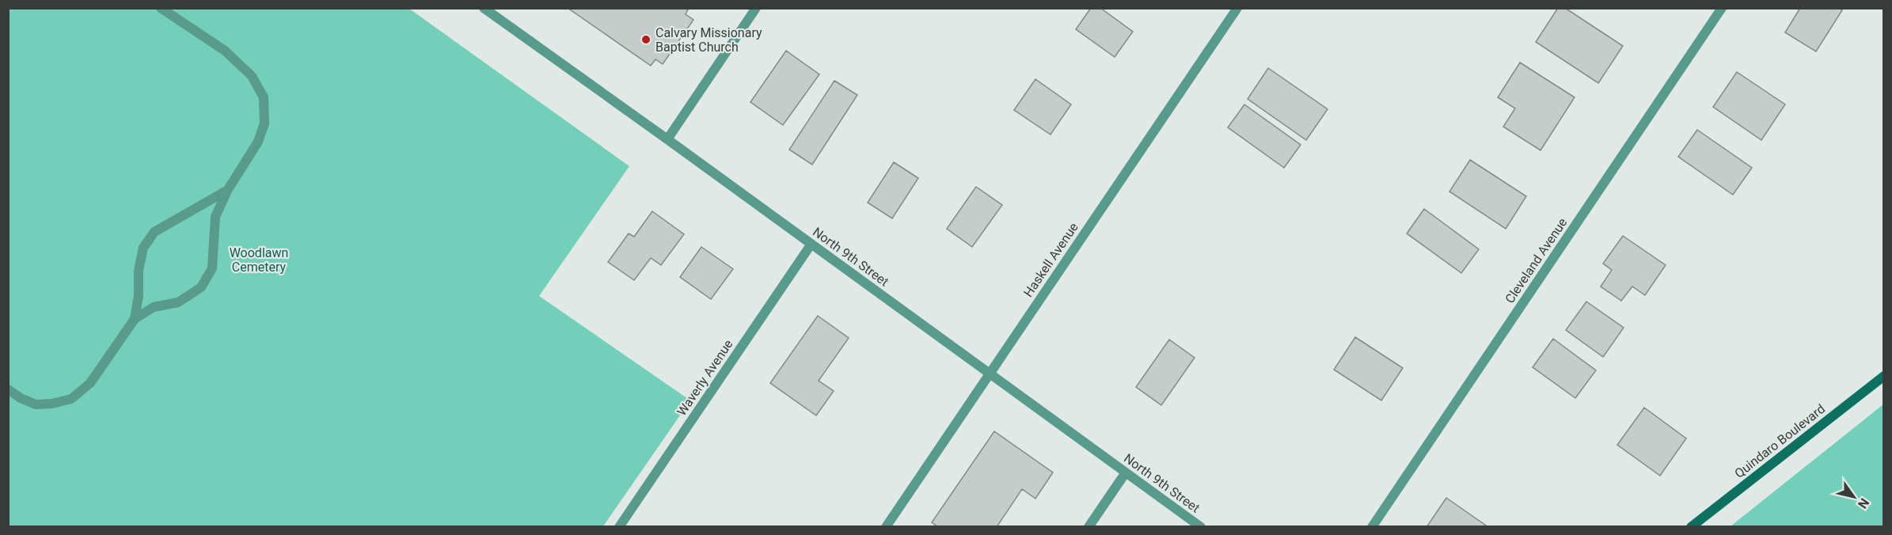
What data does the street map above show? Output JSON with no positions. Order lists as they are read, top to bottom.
{
  "streets": {
    "main road": ["Quindaro Boulevard"],
    "street": [
      "North 9th Street",
      "Haskell Avenue",
      "Cleveland Avenue",
      "Waverly Avenue"
    ]
  },
  "crossings": [
    ["North 9th Street", "Haskell Avenue"],
    ["North 9th Street", "Waverly Avenue"]
  ],
  "parks": ["Woodlawn Cemetery"],
  "places": ["Calvary Missionary Baptist Church"],
  "north": "bottom right"
}
